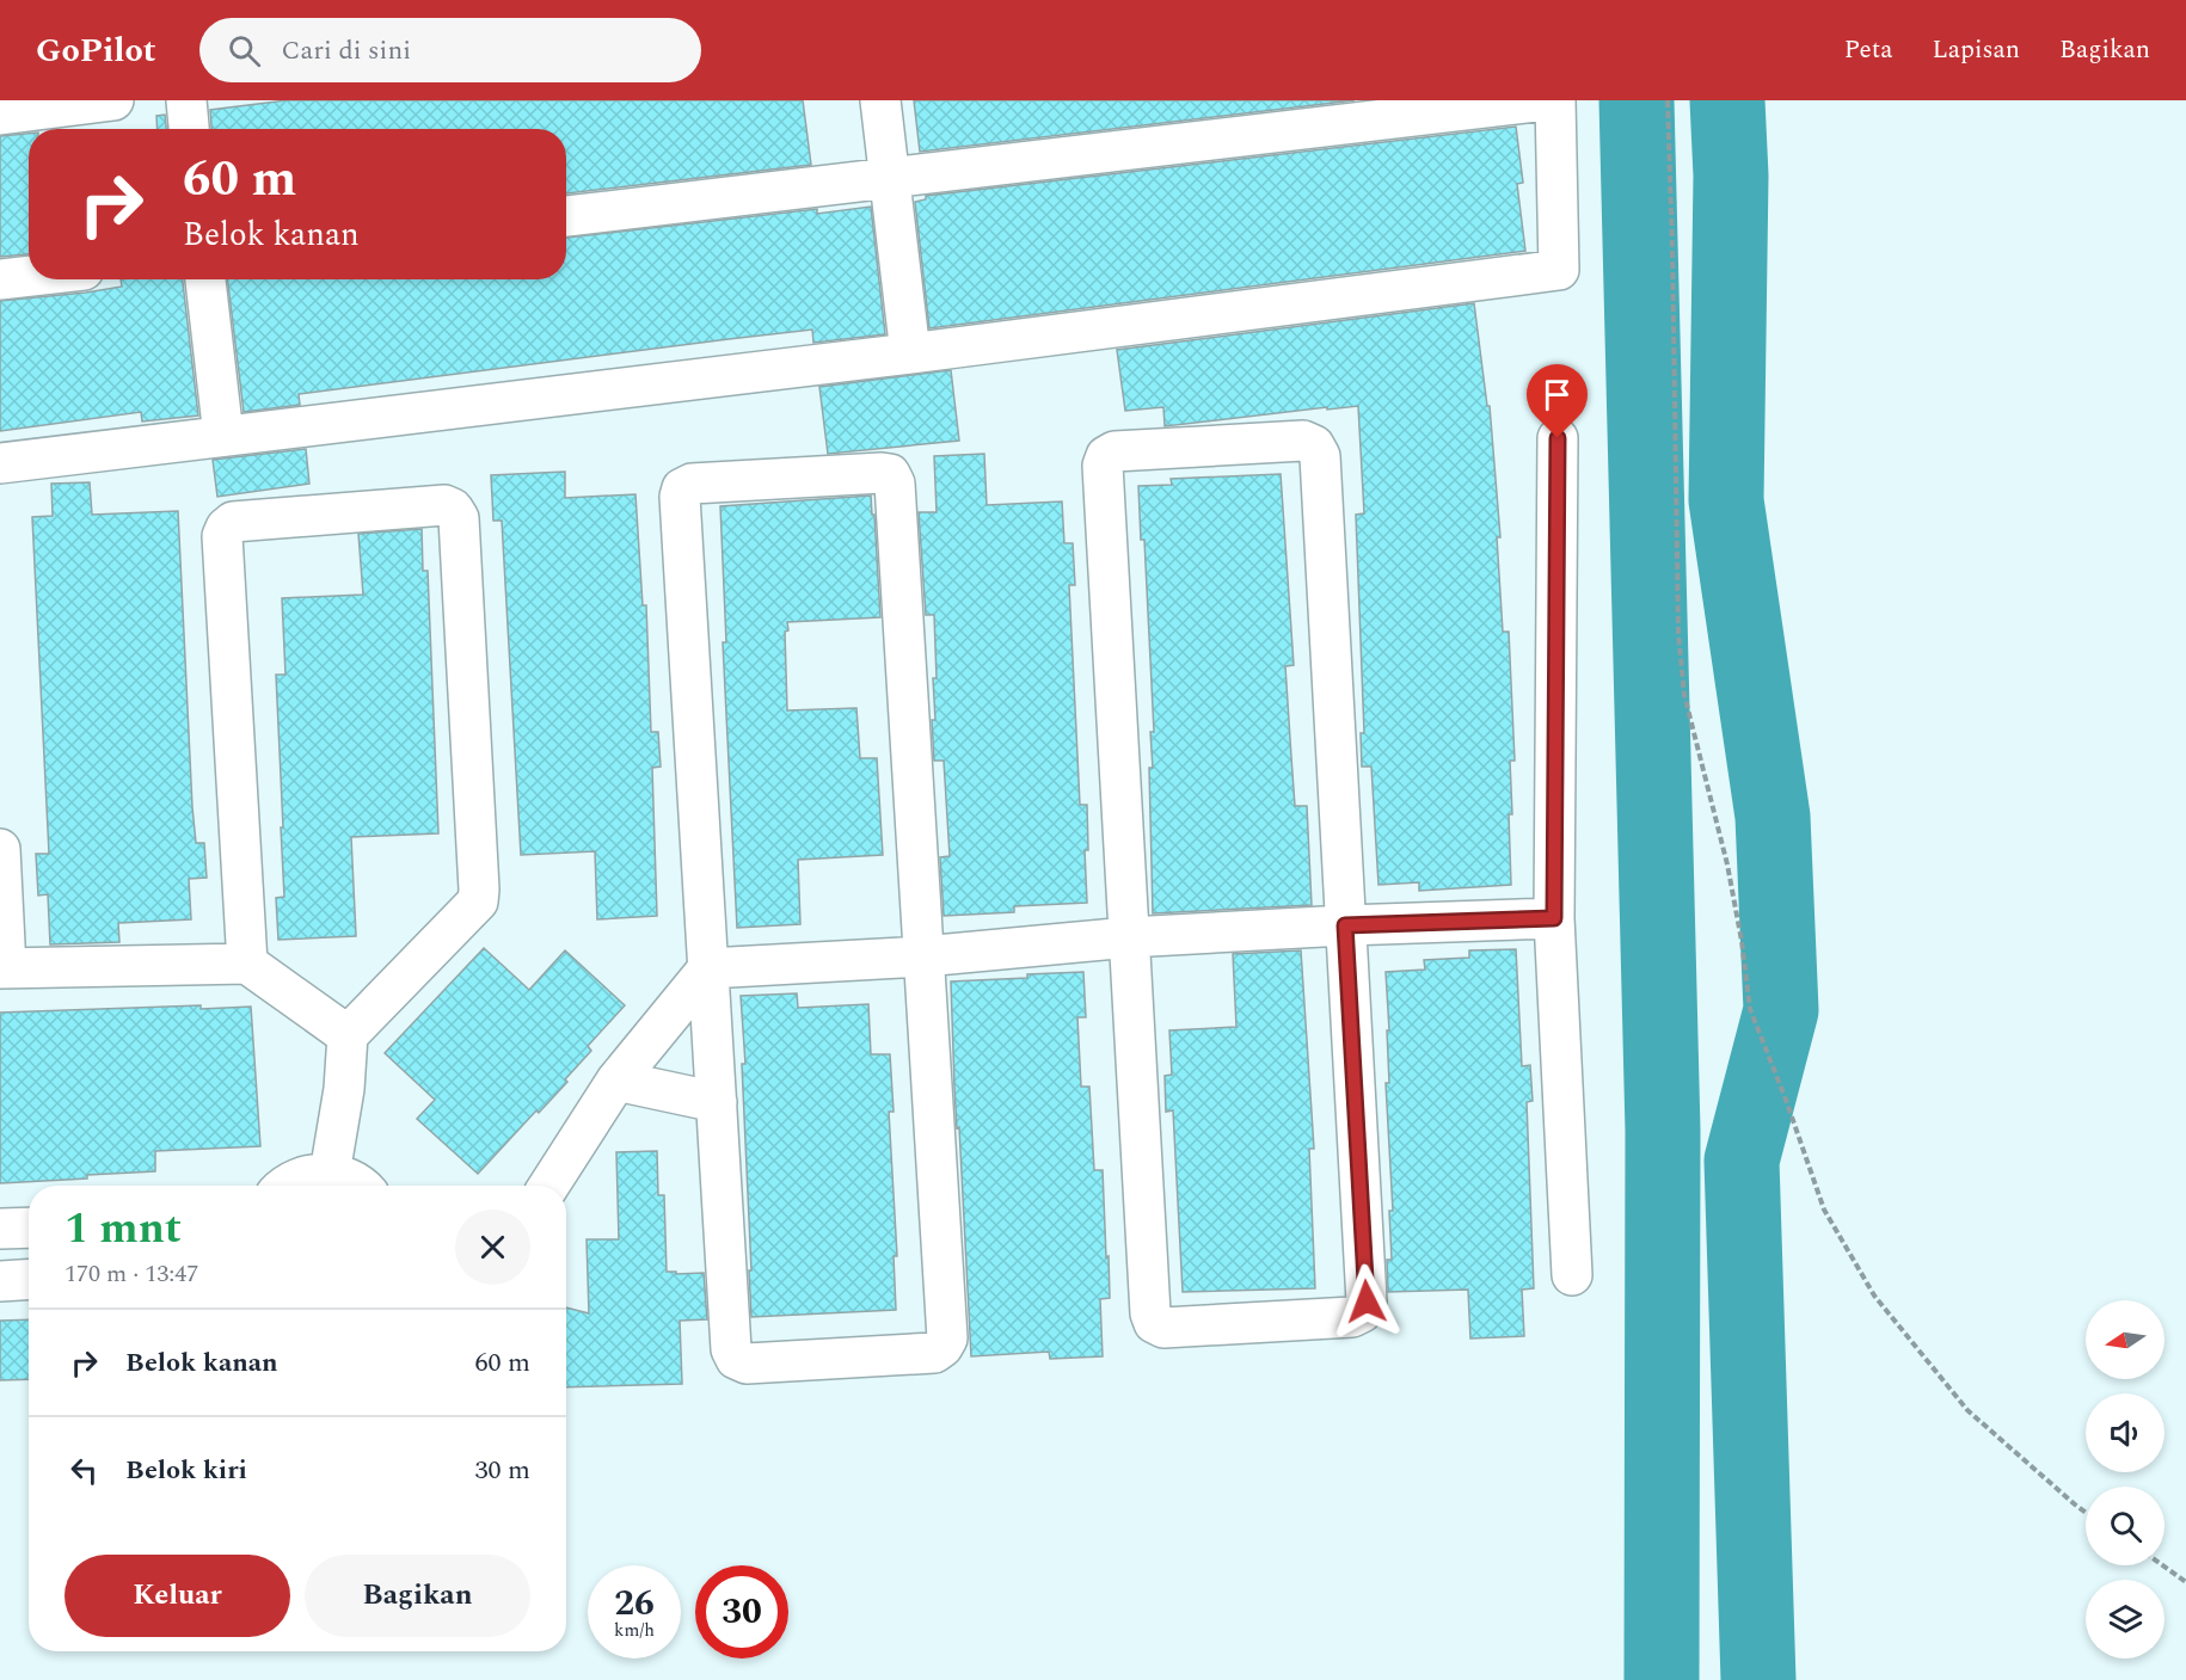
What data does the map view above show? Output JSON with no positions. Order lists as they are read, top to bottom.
{
  "north": "left",
  "page": {
    "header": "GoPilot",
    "search": "Cari di sini",
    "nav": ["Peta", "Lapisan", "Bagikan"],
    "turn": ["60 m", "Belok kanan"],
    "heading": ["1 mnt", "170 m · 13:47"],
    "list": [
      {
        "name": "Belok kanan",
        "value": "60 m"
      },
      {
        "name": "Belok kiri",
        "value": "30 m"
      }
    ],
    "buttons": ["Keluar", "Bagikan"],
    "speed": "26 km/h",
    "limit": "30"
  }
}
